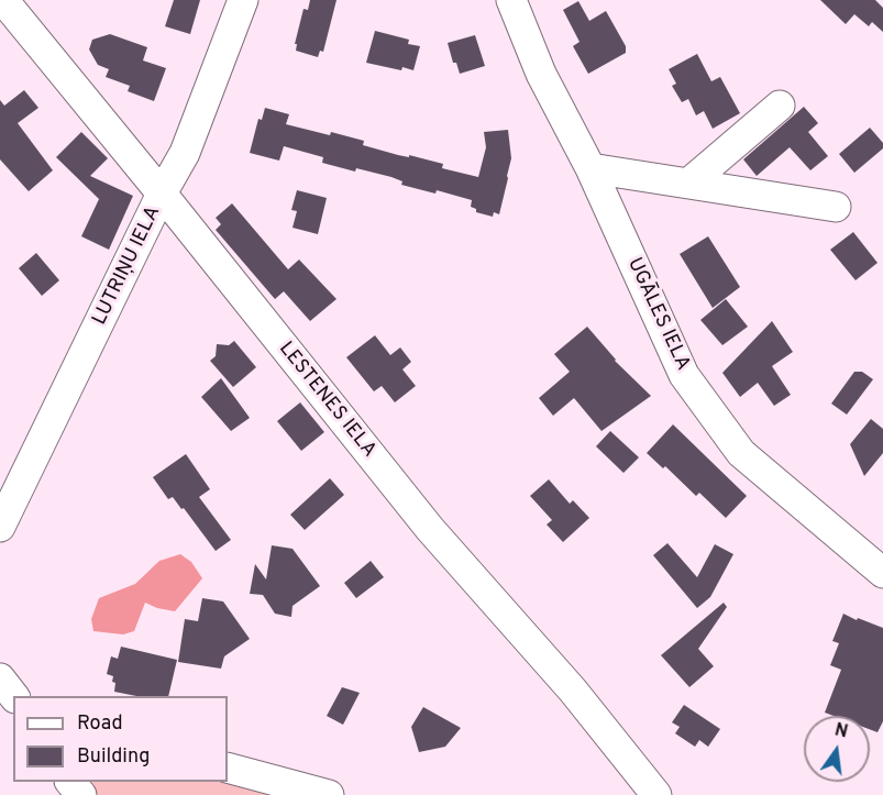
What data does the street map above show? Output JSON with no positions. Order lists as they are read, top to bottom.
{
  "streets": {
    "street": ["LUTRIŅU IELA", "UGĀLES IELA", "LESTENES IELA"]
  },
  "crossings": [
    ["LUTRIŅU IELA", "LESTENES IELA"]
  ],
  "legend": ["Road", "Building"],
  "north": "top"
}
